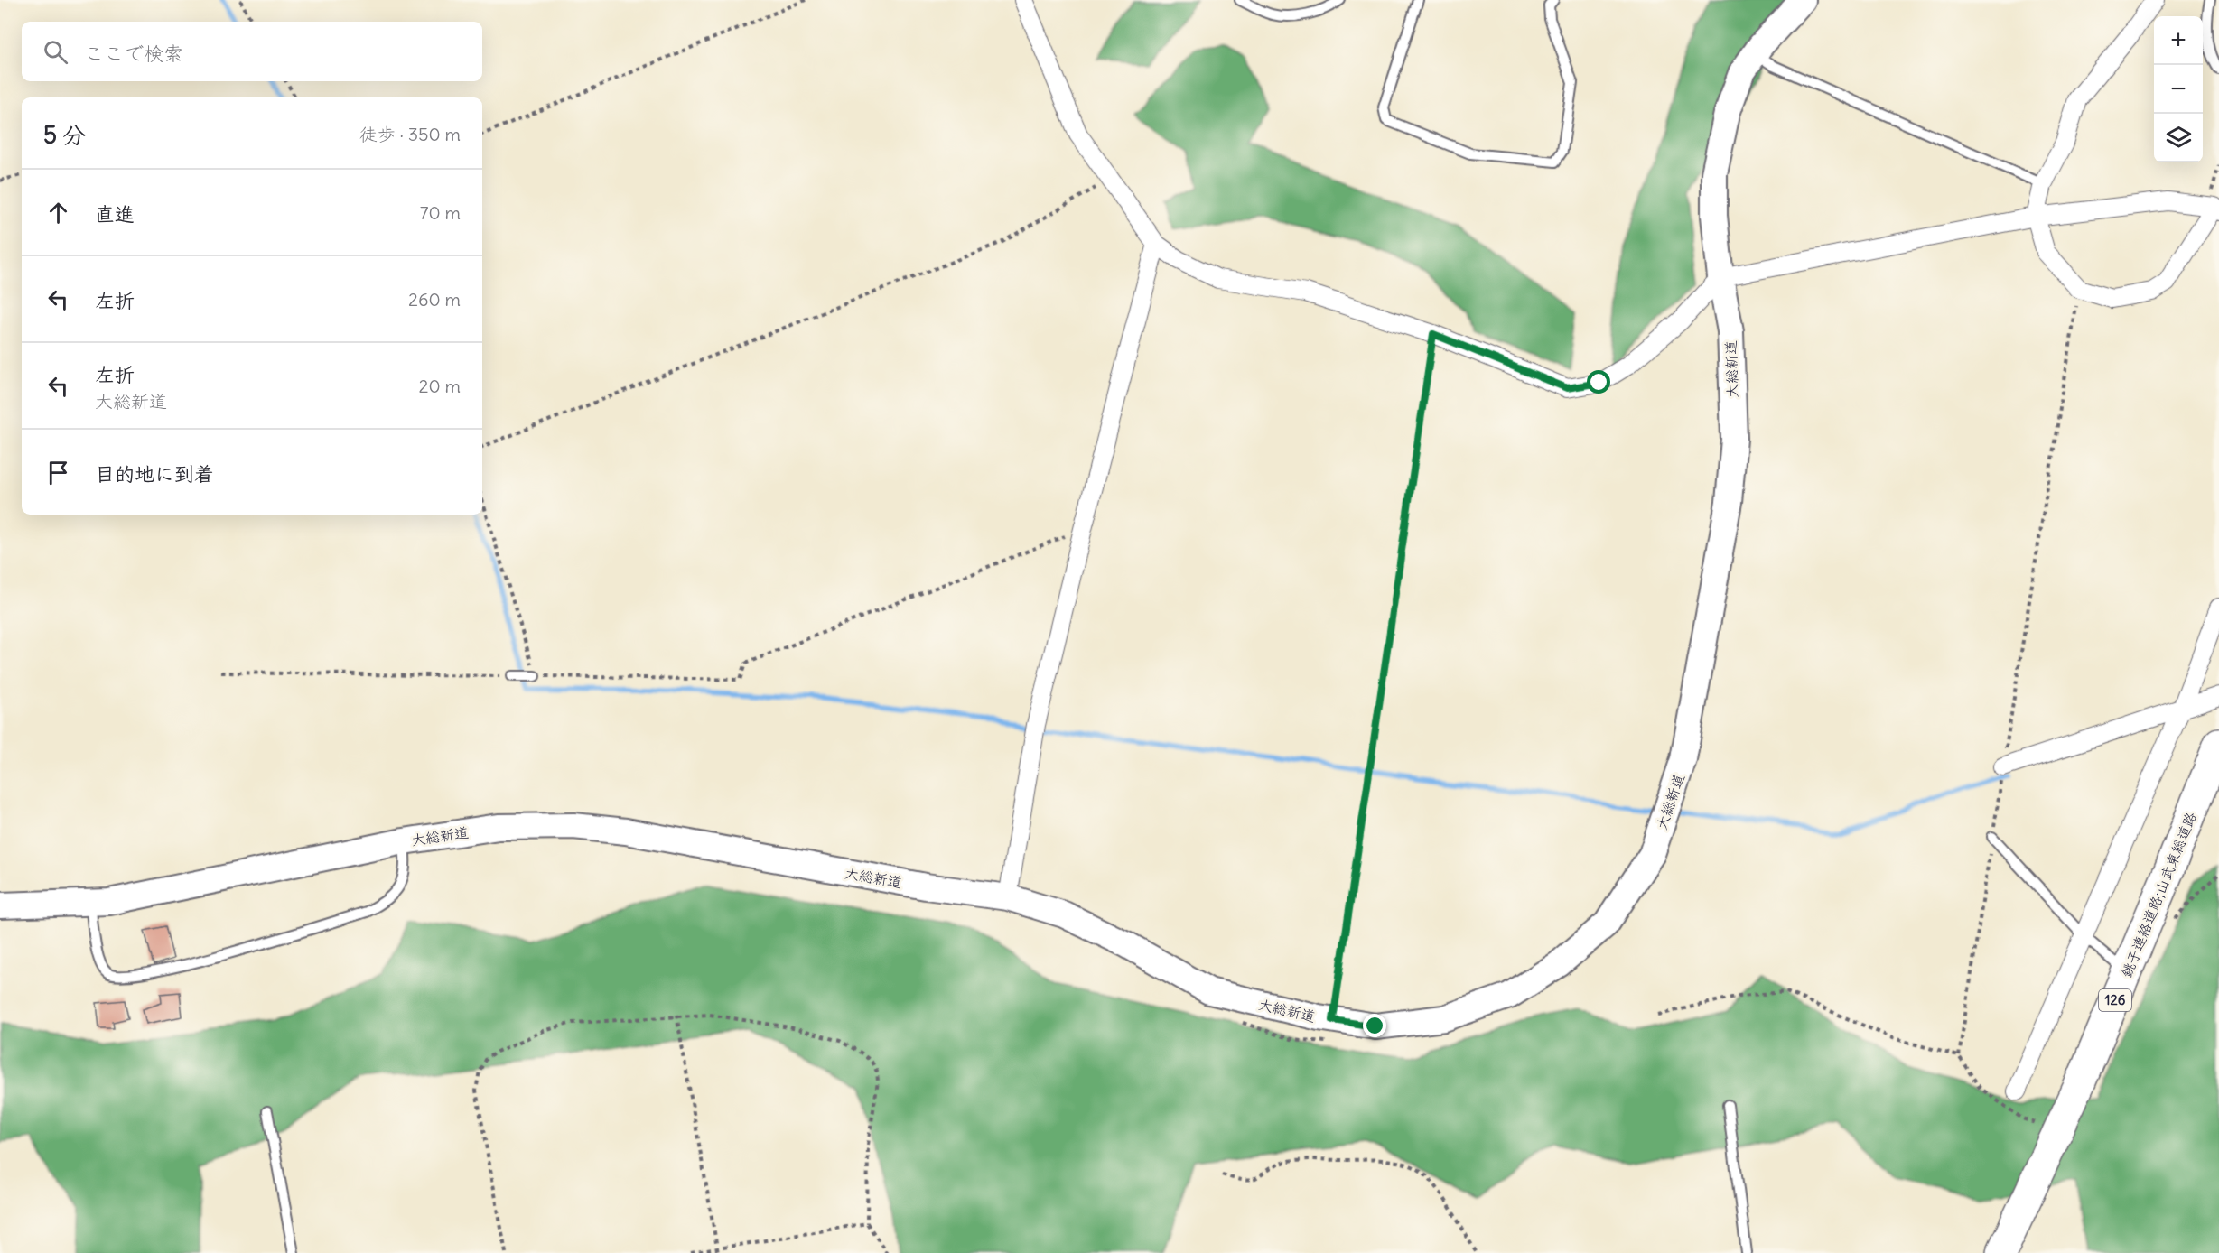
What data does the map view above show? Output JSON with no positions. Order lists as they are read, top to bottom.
{
  "streets": {
    "highway": ["銚子連絡道路;山武東総道路", "126"],
    "street": ["大総新道"]
  },
  "page": {
    "map_buttons": ["+", "−"],
    "search": "ここで検索",
    "heading": ["5 分", "徒歩 · 350 m"],
    "list": [
      ["直進", "70 m"],
      ["左折", "260 m"],
      ["左折", "大総新道", "20 m"],
      "目的地に到着"
    ]
  }
}
